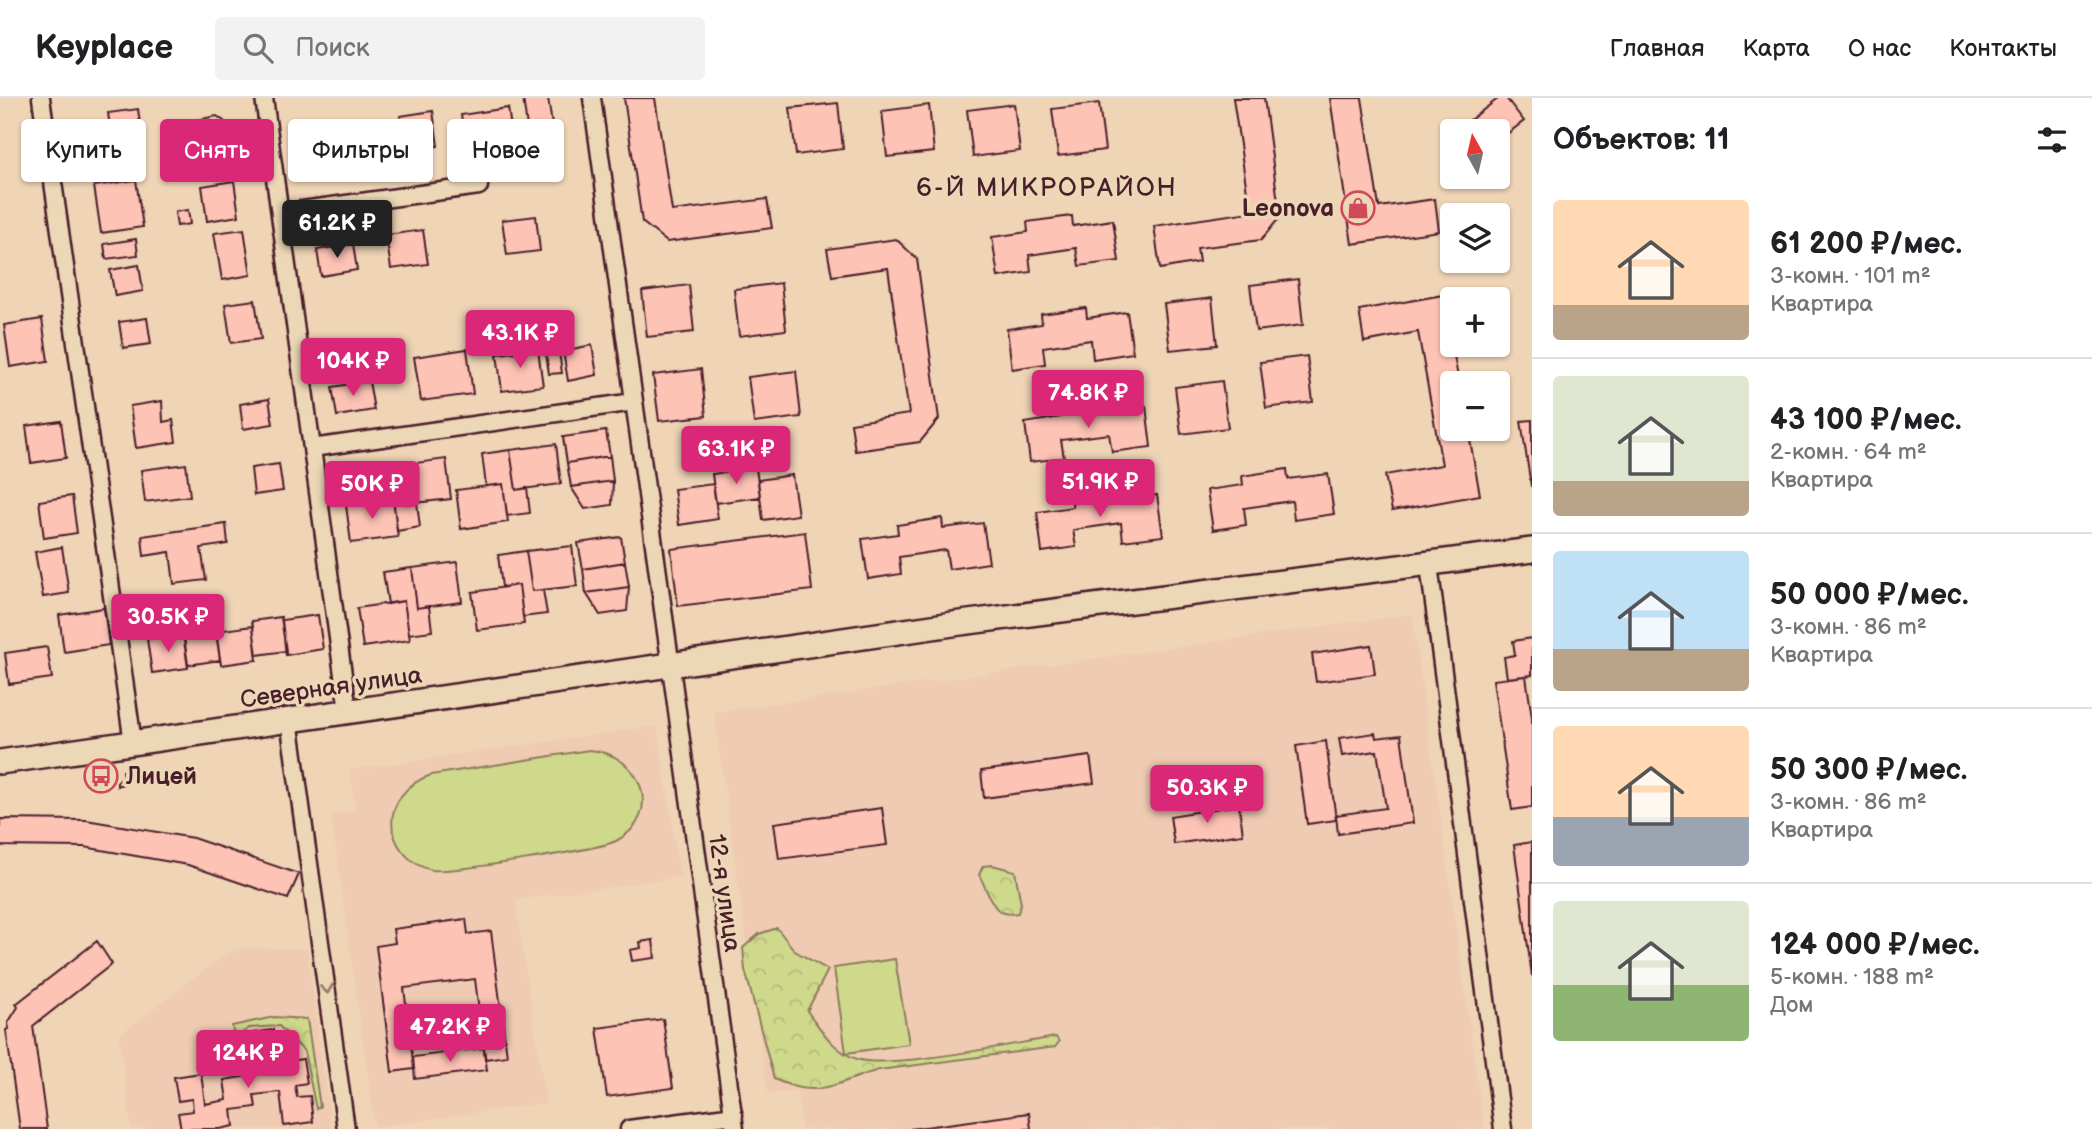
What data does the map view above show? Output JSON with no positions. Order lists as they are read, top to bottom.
{
  "streets": {
    "street": ["Северная улица", "12-я улица"]
  },
  "crossings": [
    ["Северная улица", "12-я улица"]
  ],
  "districts": ["6-Й МИКРОРАЙОН"],
  "places": {
    "shop": ["Leonova"],
    "bus stop": ["Лицей"]
  },
  "north": "top",
  "page": {
    "header": "Keyplace",
    "search": "Поиск",
    "nav": [
      "Главная",
      "Карта",
      "О нас",
      "Контакты"
    ],
    "heading": "Объектов: 11",
    "map_buttons": ["+", "−"],
    "chip": [
      "Купить",
      "Снять",
      "Фильтры",
      "Новое"
    ],
    "list": [
      {
        "name": "61 200 ₽/мес.",
        "note": "3-комн. · 101 m² · Квартира"
      },
      {
        "name": "43 100 ₽/мес.",
        "note": "2-комн. · 64 m² · Квартира"
      },
      {
        "name": "50 000 ₽/мес.",
        "note": "3-комн. · 86 m² · Квартира"
      },
      {
        "name": "50 300 ₽/мес.",
        "note": "3-комн. · 86 m² · Квартира"
      },
      {
        "name": "124 000 ₽/мес.",
        "note": "5-комн. · 188 m² · Дом"
      }
    ],
    "price": [
      "61.2K ₽",
      "43.1K ₽",
      "104K ₽",
      "74.8K ₽",
      "63.1K ₽",
      "51.9K ₽",
      "50K ₽",
      "30.5K ₽",
      "50.3K ₽",
      "47.2K ₽",
      "124K ₽"
    ]
  }
}
